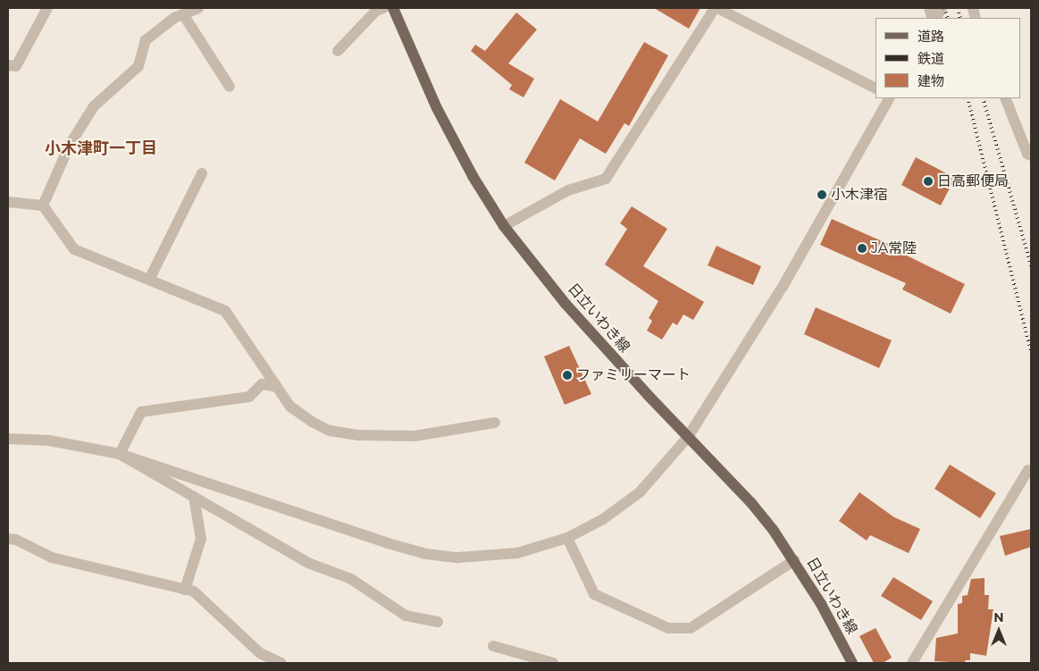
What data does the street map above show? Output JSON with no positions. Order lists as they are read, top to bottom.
{
  "streets": {
    "main road": ["日立いわき線"]
  },
  "districts": ["小木津町一丁目"],
  "places": [
    "日高郵便局",
    "小木津宿",
    "JA常陸",
    "ファミリーマート"
  ],
  "legend": ["道路", "鉄道", "建物"],
  "north": "top"
}
